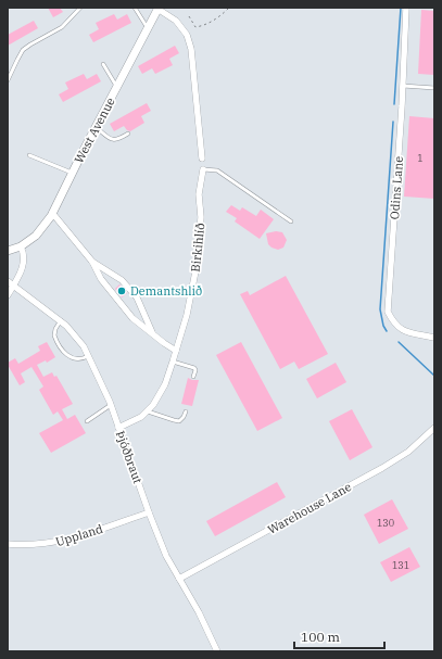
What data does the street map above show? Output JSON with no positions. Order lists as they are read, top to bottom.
{
  "streets": {
    "street": [
      "West Avenue",
      "Odins Lane",
      "Birkihlíð",
      "Þjóðbraut",
      "Warehouse Lane",
      "Uppland"
    ]
  },
  "crossings": [
    ["Birkihlíð", "Þjóðbraut"],
    ["Þjóðbraut", "Warehouse Lane"],
    ["Þjóðbraut", "Uppland"]
  ],
  "places": ["Demantshlið"],
  "house_numbers": ["1", "130", "131"],
  "scale_bar": "100 m"
}
